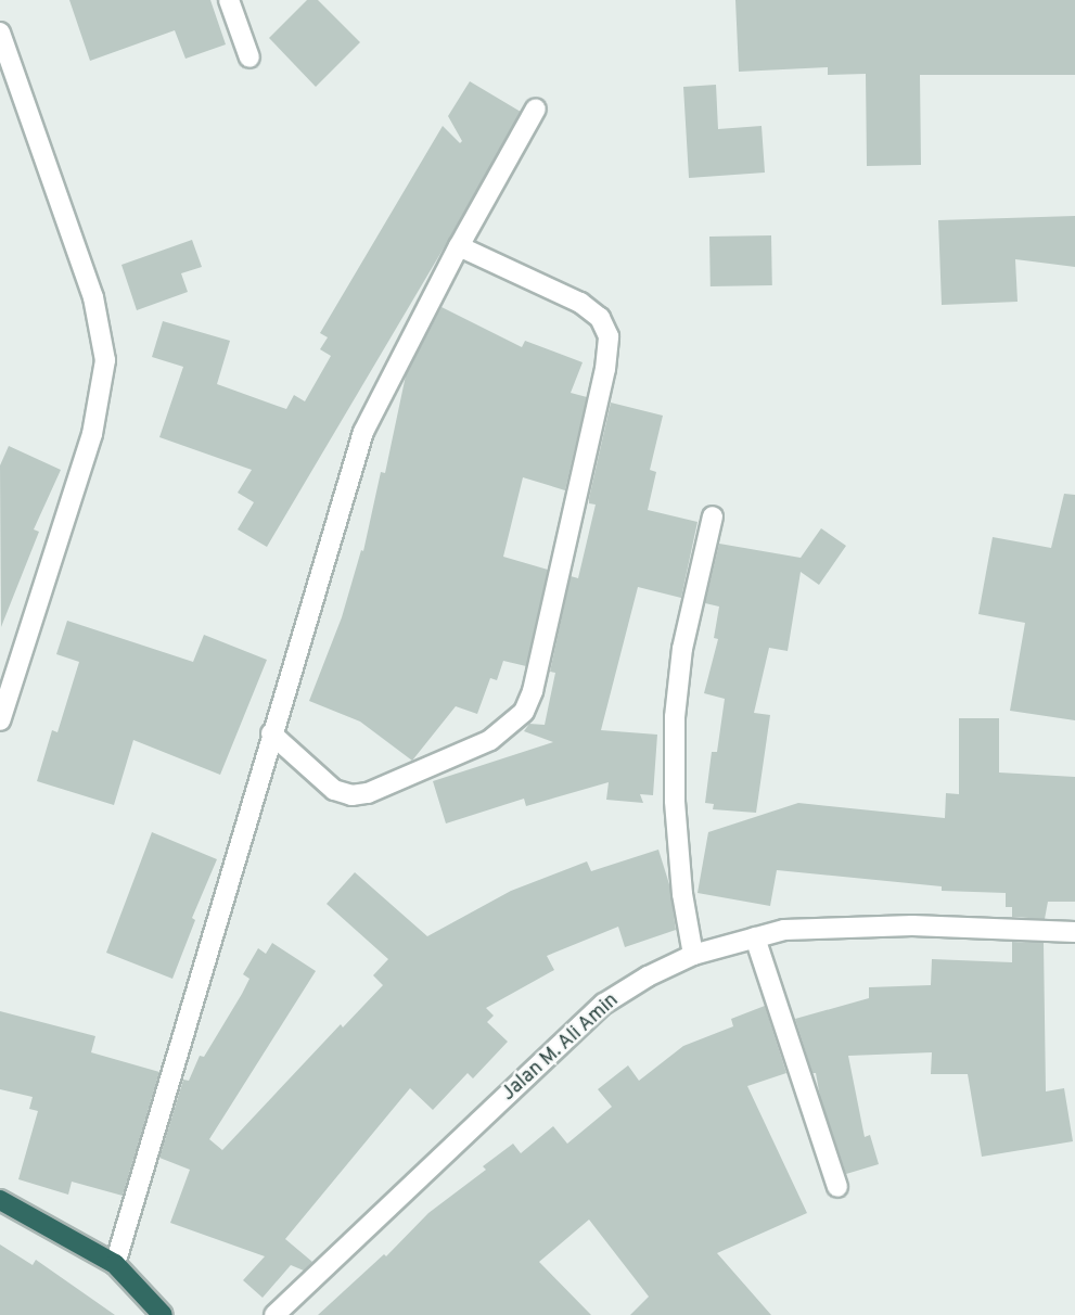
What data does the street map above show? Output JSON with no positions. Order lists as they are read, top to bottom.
{
  "streets": {
    "street": ["Jalan M. Ali Amin"]
  }
}
